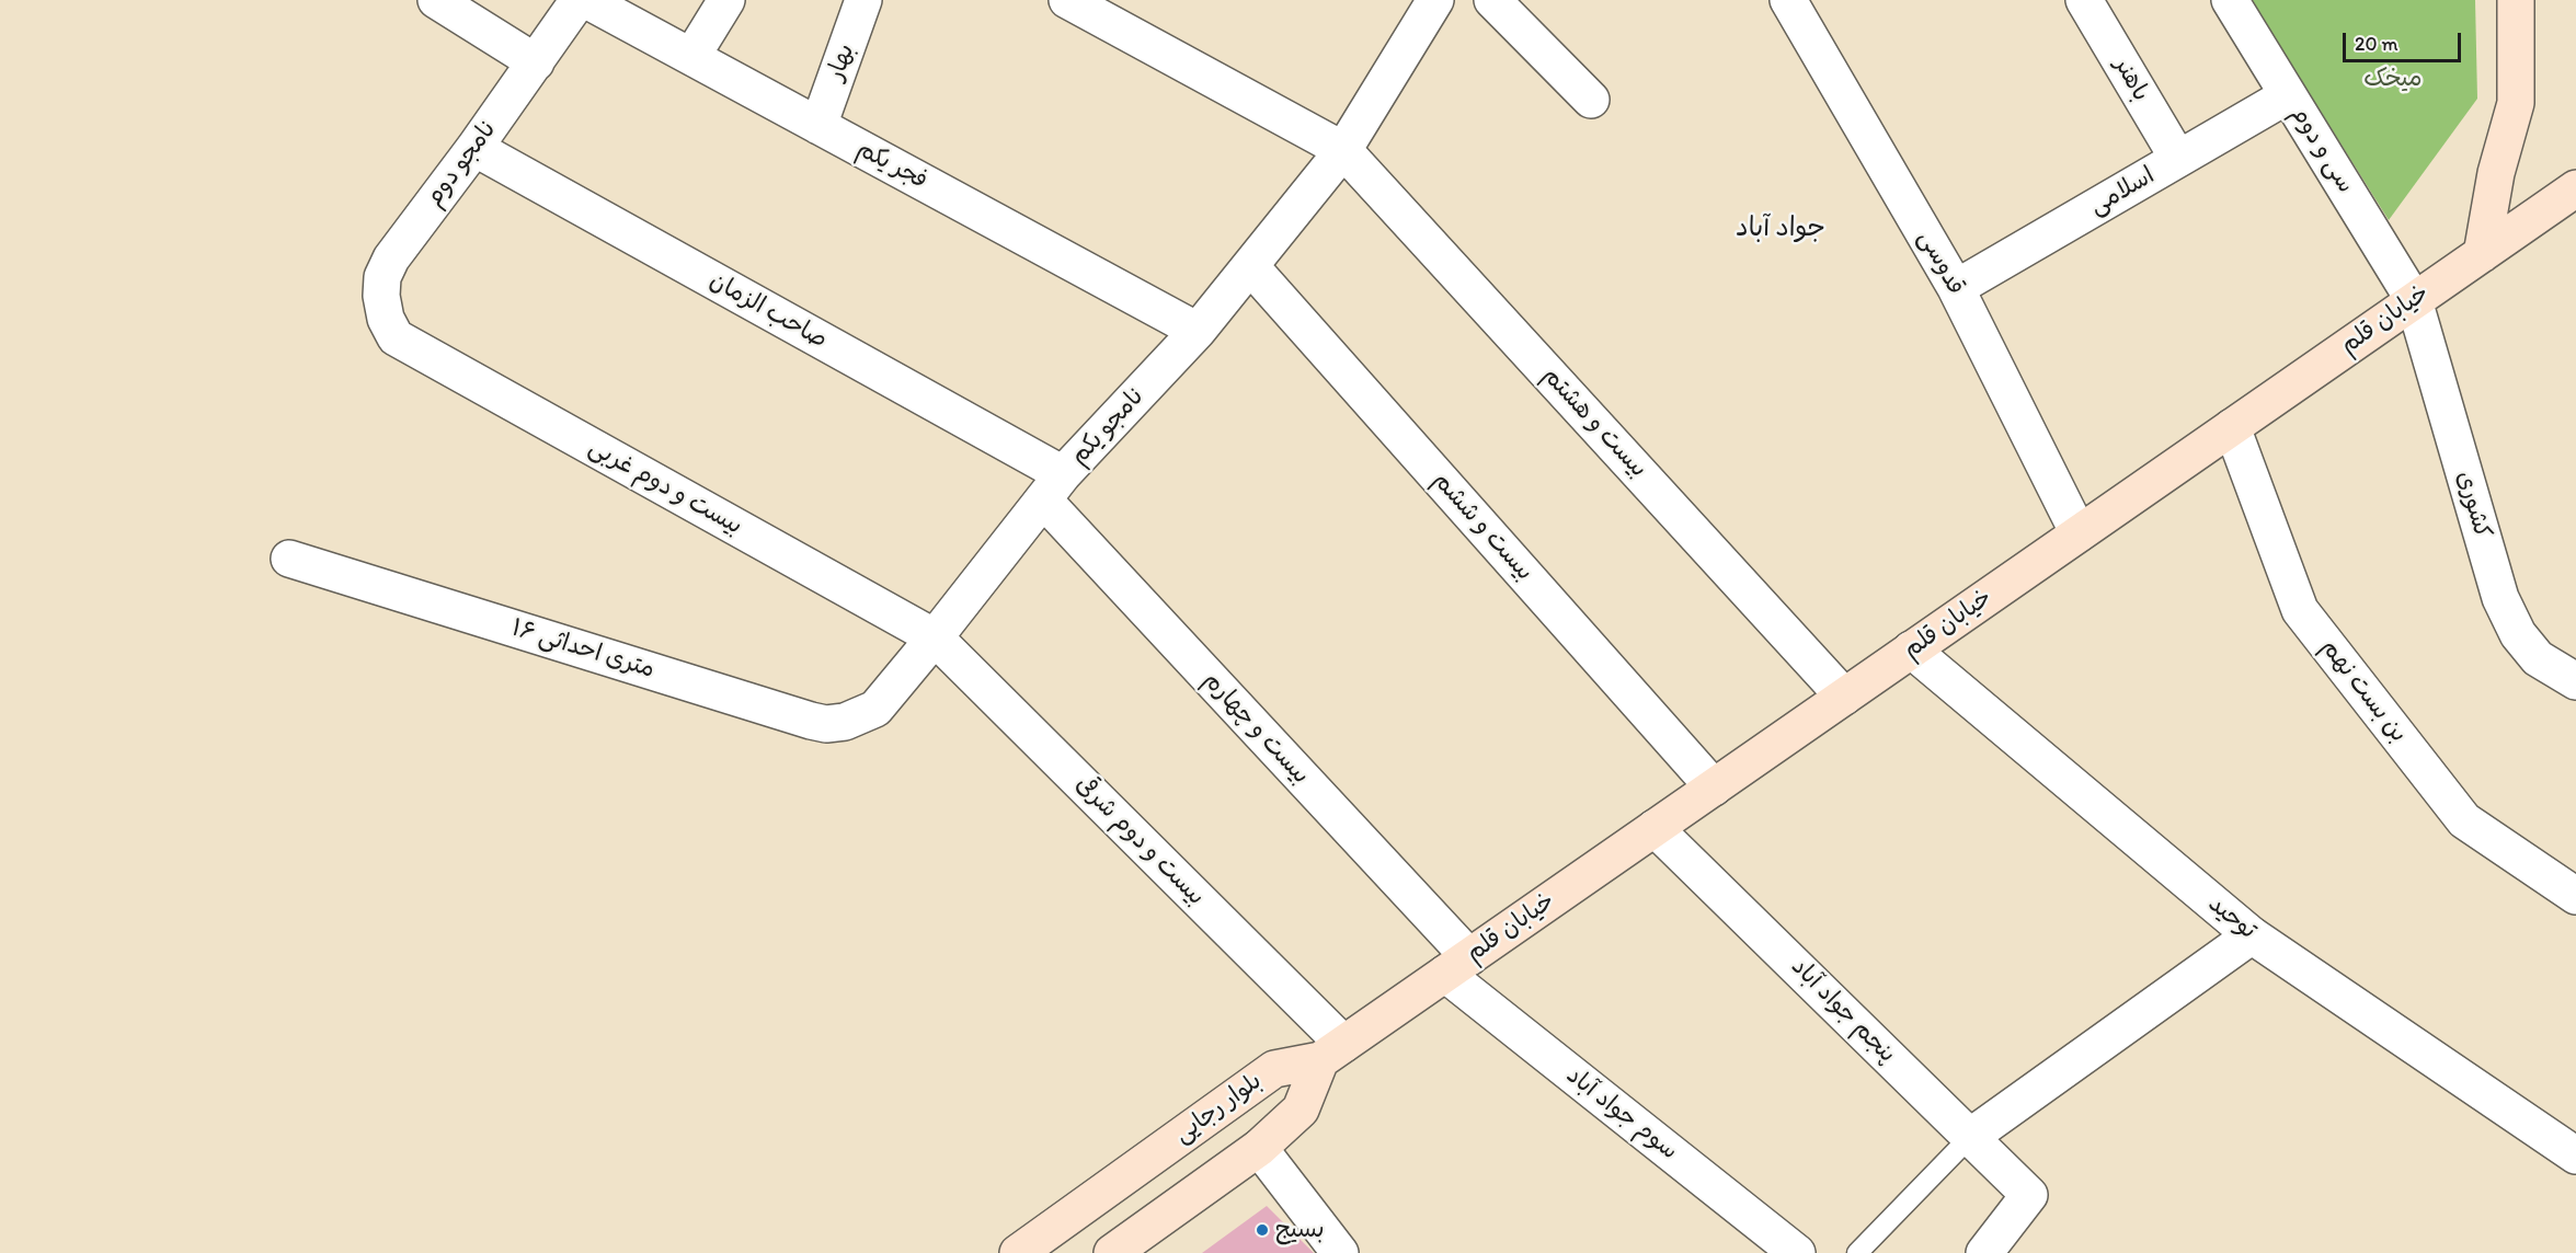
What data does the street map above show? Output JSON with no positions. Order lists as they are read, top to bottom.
{
  "streets": {
    "main road": ["خیابان قلم", "بلوار رجایی"],
    "street": [
      "بهار",
      "باهنر",
      "سی و دوم",
      "نامجو دوم",
      "فجر یکم",
      "اسلامی",
      "قدوسی",
      "صاحب الزمان",
      "بیست و هشتم",
      "نامجو یکم",
      "بیست و دوم غربی",
      "کشوری",
      "بیست و ششم",
      "۱۶ متری احداثی",
      "بن بست نهم",
      "بیست و چهارم",
      "بیست و دوم شرقی",
      "توحید",
      "پنجم جواد آباد",
      "سوم جواد آباد"
    ]
  },
  "crossings": [
    ["بهار", "فجر یکم"],
    ["باهنر", "اسلامی"],
    ["سی و دوم", "اسلامی"],
    ["سی و دوم", "خیابان قلم"],
    ["سی و دوم", "کشوری"],
    ["نامجو دوم", "صاحب الزمان"],
    ["نامجو دوم", "بیست و دوم غربی"],
    ["فجر یکم", "نامجو یکم"],
    ["اسلامی", "قدوسی"],
    ["قدوسی", "خیابان قلم"],
    ["صاحب الزمان", "نامجو یکم"],
    ["صاحب الزمان", "بیست و چهارم"],
    ["خیابان قلم", "بیست و هشتم"],
    ["خیابان قلم", "کشوری"],
    ["خیابان قلم", "بیست و ششم"],
    ["خیابان قلم", "بن بست نهم"],
    ["خیابان قلم", "بیست و چهارم"],
    ["خیابان قلم", "بیست و دوم شرقی"],
    ["خیابان قلم", "توحید"],
    ["خیابان قلم", "پنجم جواد آباد"],
    ["خیابان قلم", "بلوار رجایی"],
    ["خیابان قلم", "سوم جواد آباد"],
    ["بیست و هشتم", "نامجو یکم"],
    ["نامجو یکم", "بیست و دوم غربی"],
    ["نامجو یکم", "بیست و ششم"],
    ["نامجو یکم", "۱۶ متری احداثی"],
    ["نامجو یکم", "بیست و چهارم"],
    ["نامجو یکم", "بیست و دوم شرقی"],
    ["بیست و دوم غربی", "بیست و دوم شرقی"],
    ["بیست و چهارم", "سوم جواد آباد"],
    ["بیست و دوم شرقی", "بلوار رجایی"]
  ],
  "districts": ["جواد آباد"],
  "parks": ["میخک"],
  "places": ["بسیج"],
  "scale_bar": "20 m"
}
